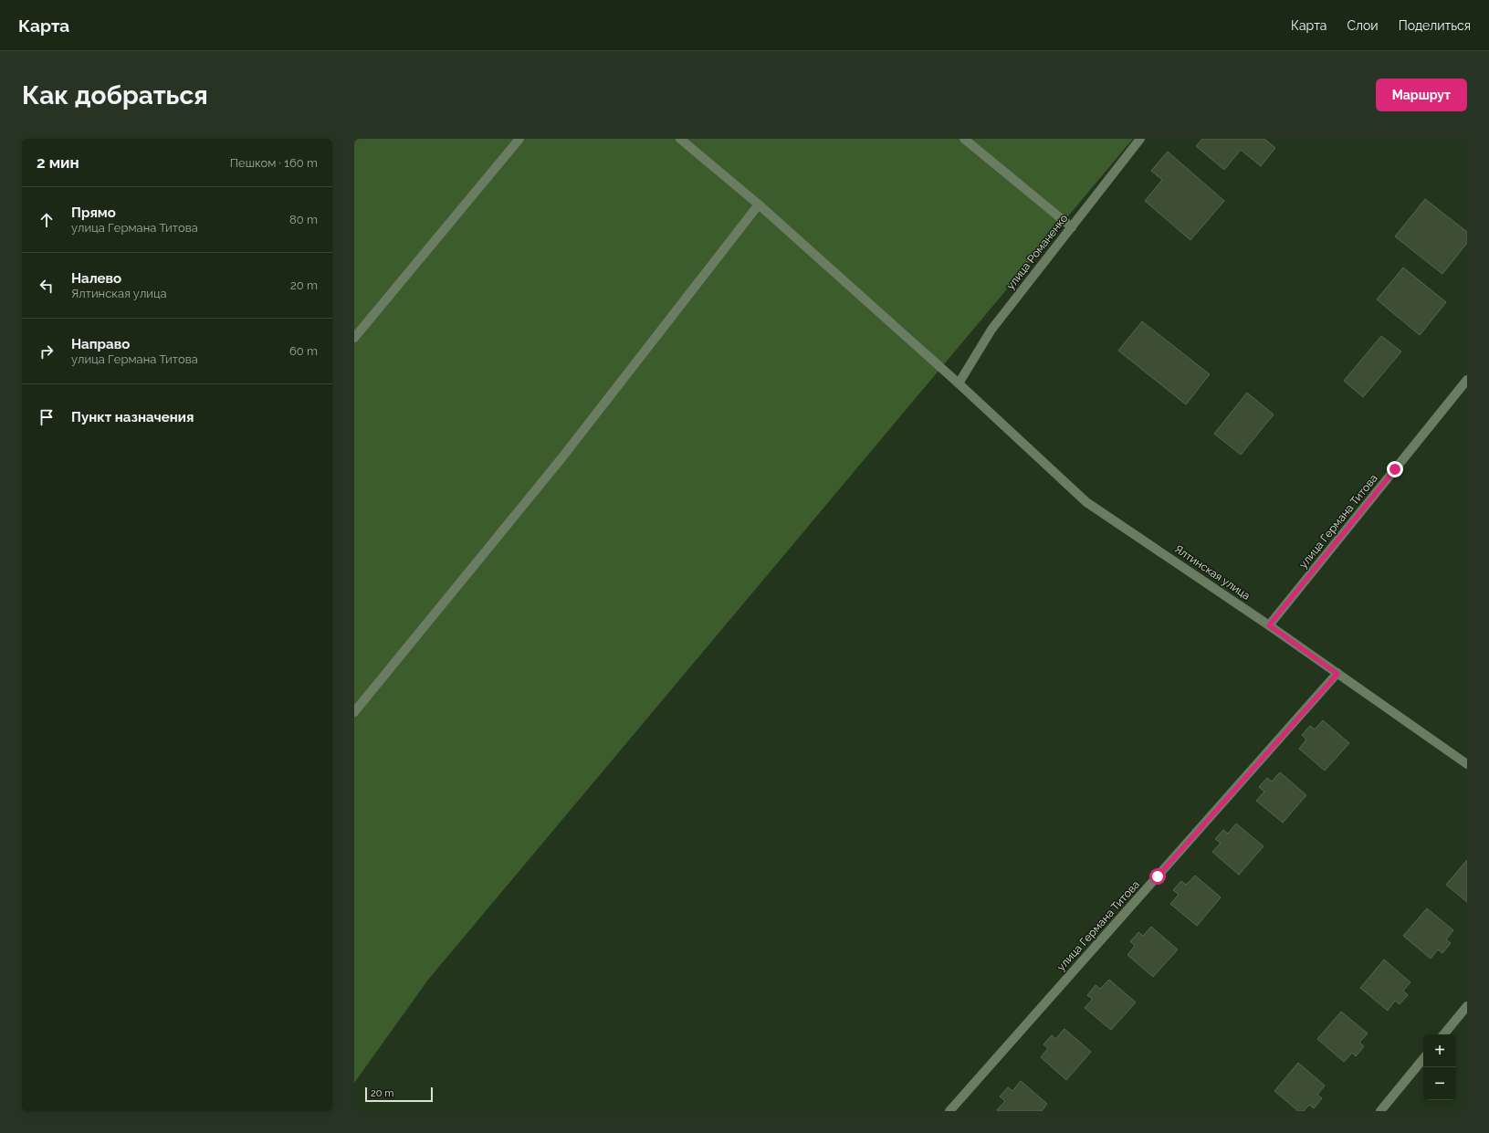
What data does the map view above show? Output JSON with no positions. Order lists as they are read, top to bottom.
{
  "streets": {
    "street": ["улица Романенко", "улица Германа Титова", "Ялтинская улица"]
  },
  "crossings": [
    ["улица Романенко", "Ялтинская улица"],
    ["улица Германа Титова", "Ялтинская улица"]
  ],
  "scale_bar": "20 m",
  "page": {
    "header": "Карта",
    "nav": ["Карта", "Слои", "Поделиться"],
    "buttons": "Маршрут",
    "title": "Как добраться",
    "heading": ["2 мин", "Пешком · 160 m"],
    "list": [
      ["Прямо", "улица Германа Титова", "80 m"],
      ["Налево", "Ялтинская улица", "20 m"],
      ["Направо", "улица Германа Титова", "60 m"],
      "Пункт назначения"
    ],
    "map_buttons": ["+", "−"],
    "scale": "20 m"
  }
}
